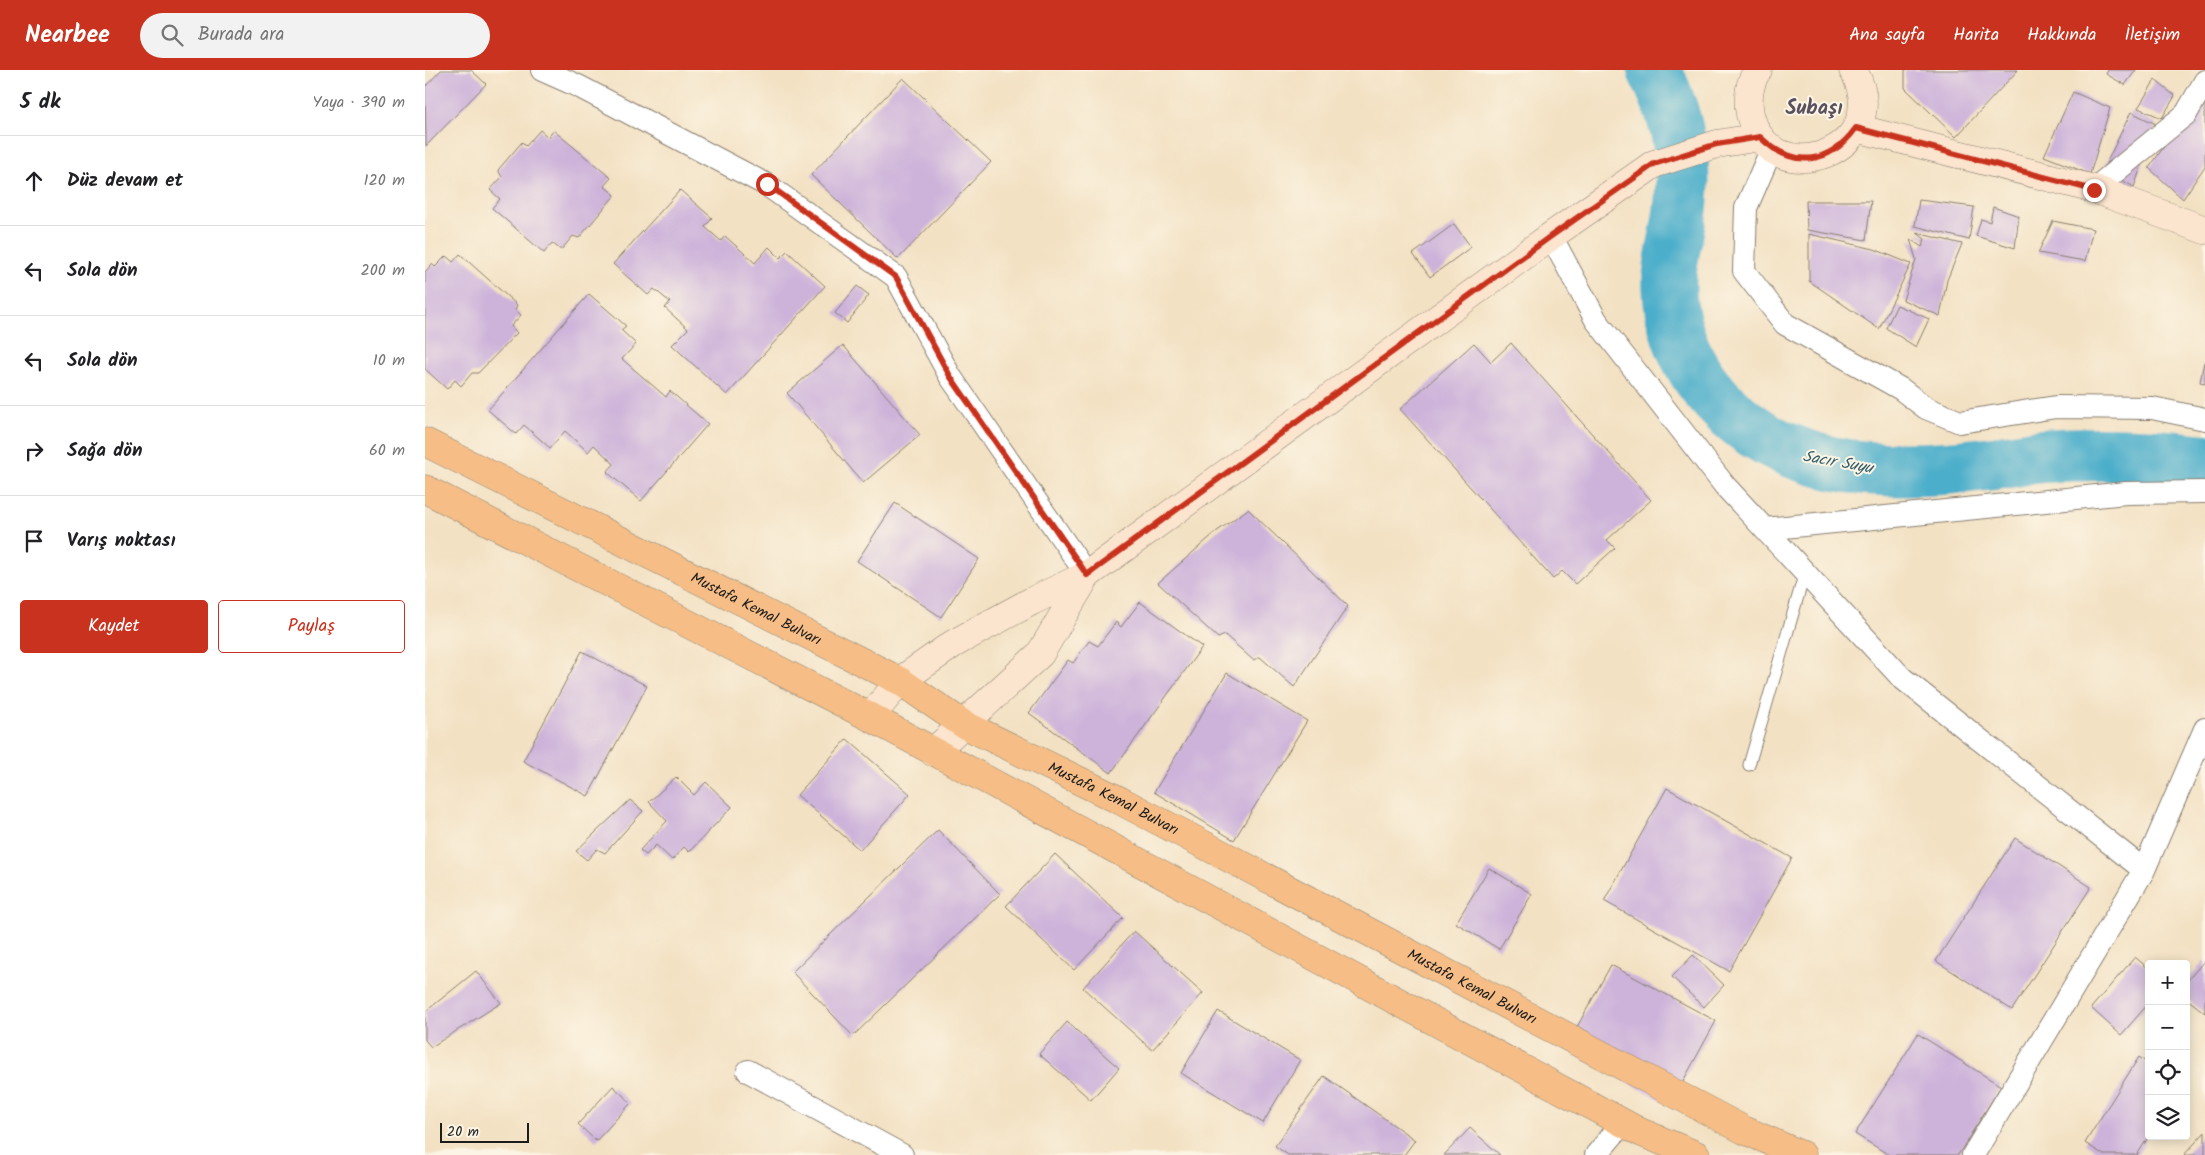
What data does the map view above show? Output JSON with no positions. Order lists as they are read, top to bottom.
{
  "streets": {
    "highway": ["Mustafa Kemal Bulvarı"]
  },
  "districts": ["Subaşı"],
  "water": ["Sacır Suyu"],
  "scale_bar": "20 m",
  "page": {
    "header": "Nearbee",
    "search": "Burada ara",
    "nav": [
      "Ana sayfa",
      "Harita",
      "Hakkında",
      "İletişim"
    ],
    "heading": ["5 dk", "Yaya · 390 m"],
    "list": [
      ["Düz devam et", "120 m"],
      ["Sola dön", "200 m"],
      ["Sola dön", "10 m"],
      ["Sağa dön", "60 m"],
      "Varış noktası"
    ],
    "buttons": ["Kaydet", "Paylaş"],
    "map_buttons": ["+", "−"],
    "scale": "20 m"
  }
}
